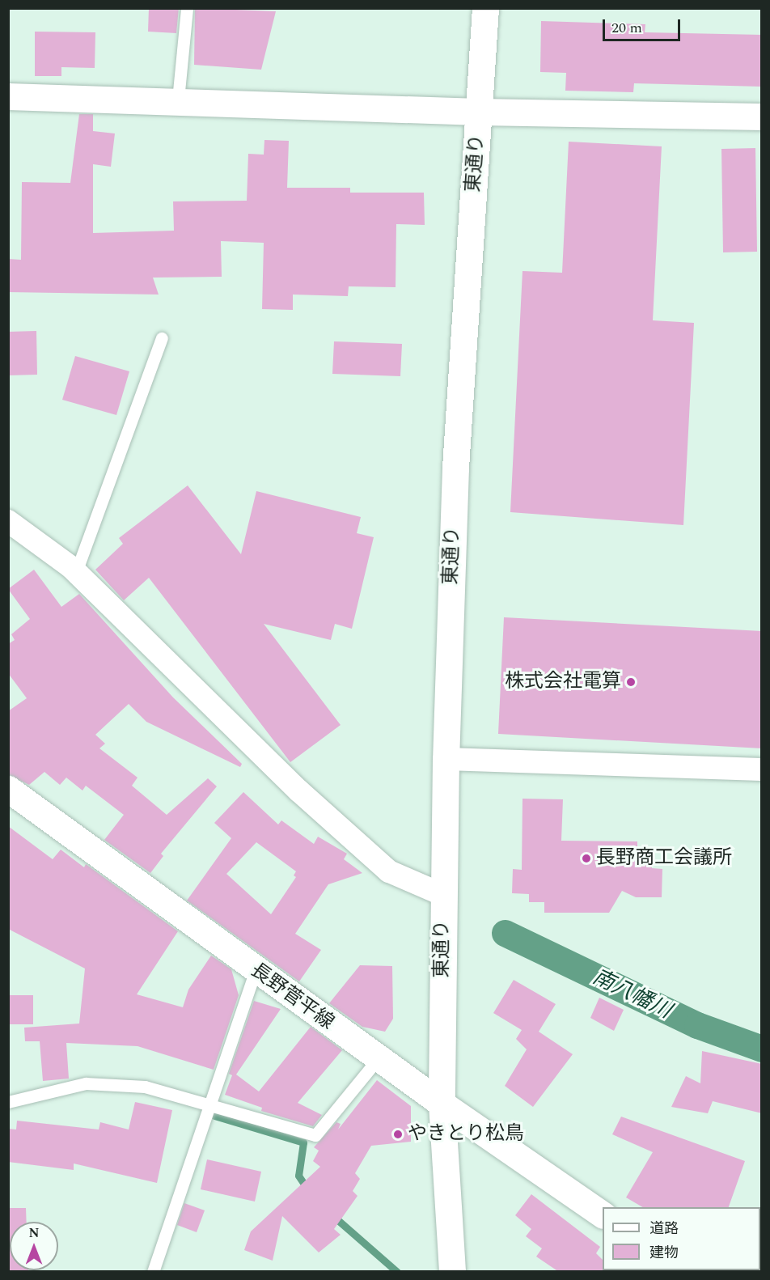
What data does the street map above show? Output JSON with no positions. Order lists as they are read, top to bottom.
{
  "streets": {
    "street": ["東通り", "長野菅平線"]
  },
  "crossings": [
    ["東通り", "長野菅平線"]
  ],
  "water": ["南八幡川"],
  "places": ["株式会社電算", "長野商工会議所", "やきとり松鳥"],
  "legend": ["道路", "建物"],
  "scale_bar": "20 m",
  "north": "top"
}
